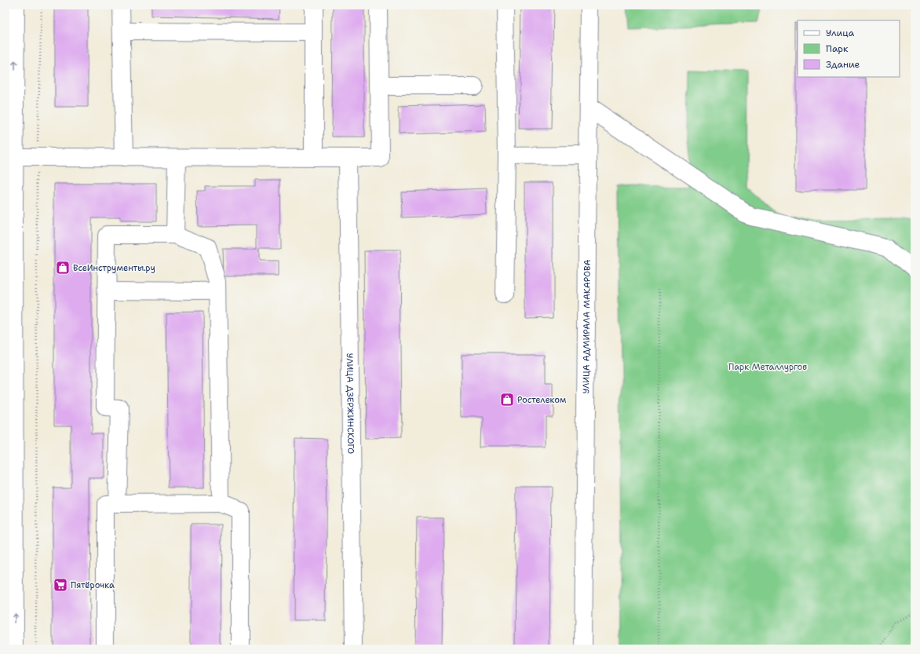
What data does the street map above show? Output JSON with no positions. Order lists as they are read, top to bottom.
{
  "streets": {
    "street": ["УЛИЦА АДМИРАЛА МАКАРОВА", "УЛИЦА ДЗЕРЖИНСКОГО"]
  },
  "parks": ["Парк Металлургов"],
  "places": {
    "shop": ["ВсеИнструменты.ру", "Ростелеком"],
    "supermarket": ["Пятёрочка"]
  },
  "legend": ["Улица", "Парк", "Здание"]
}
